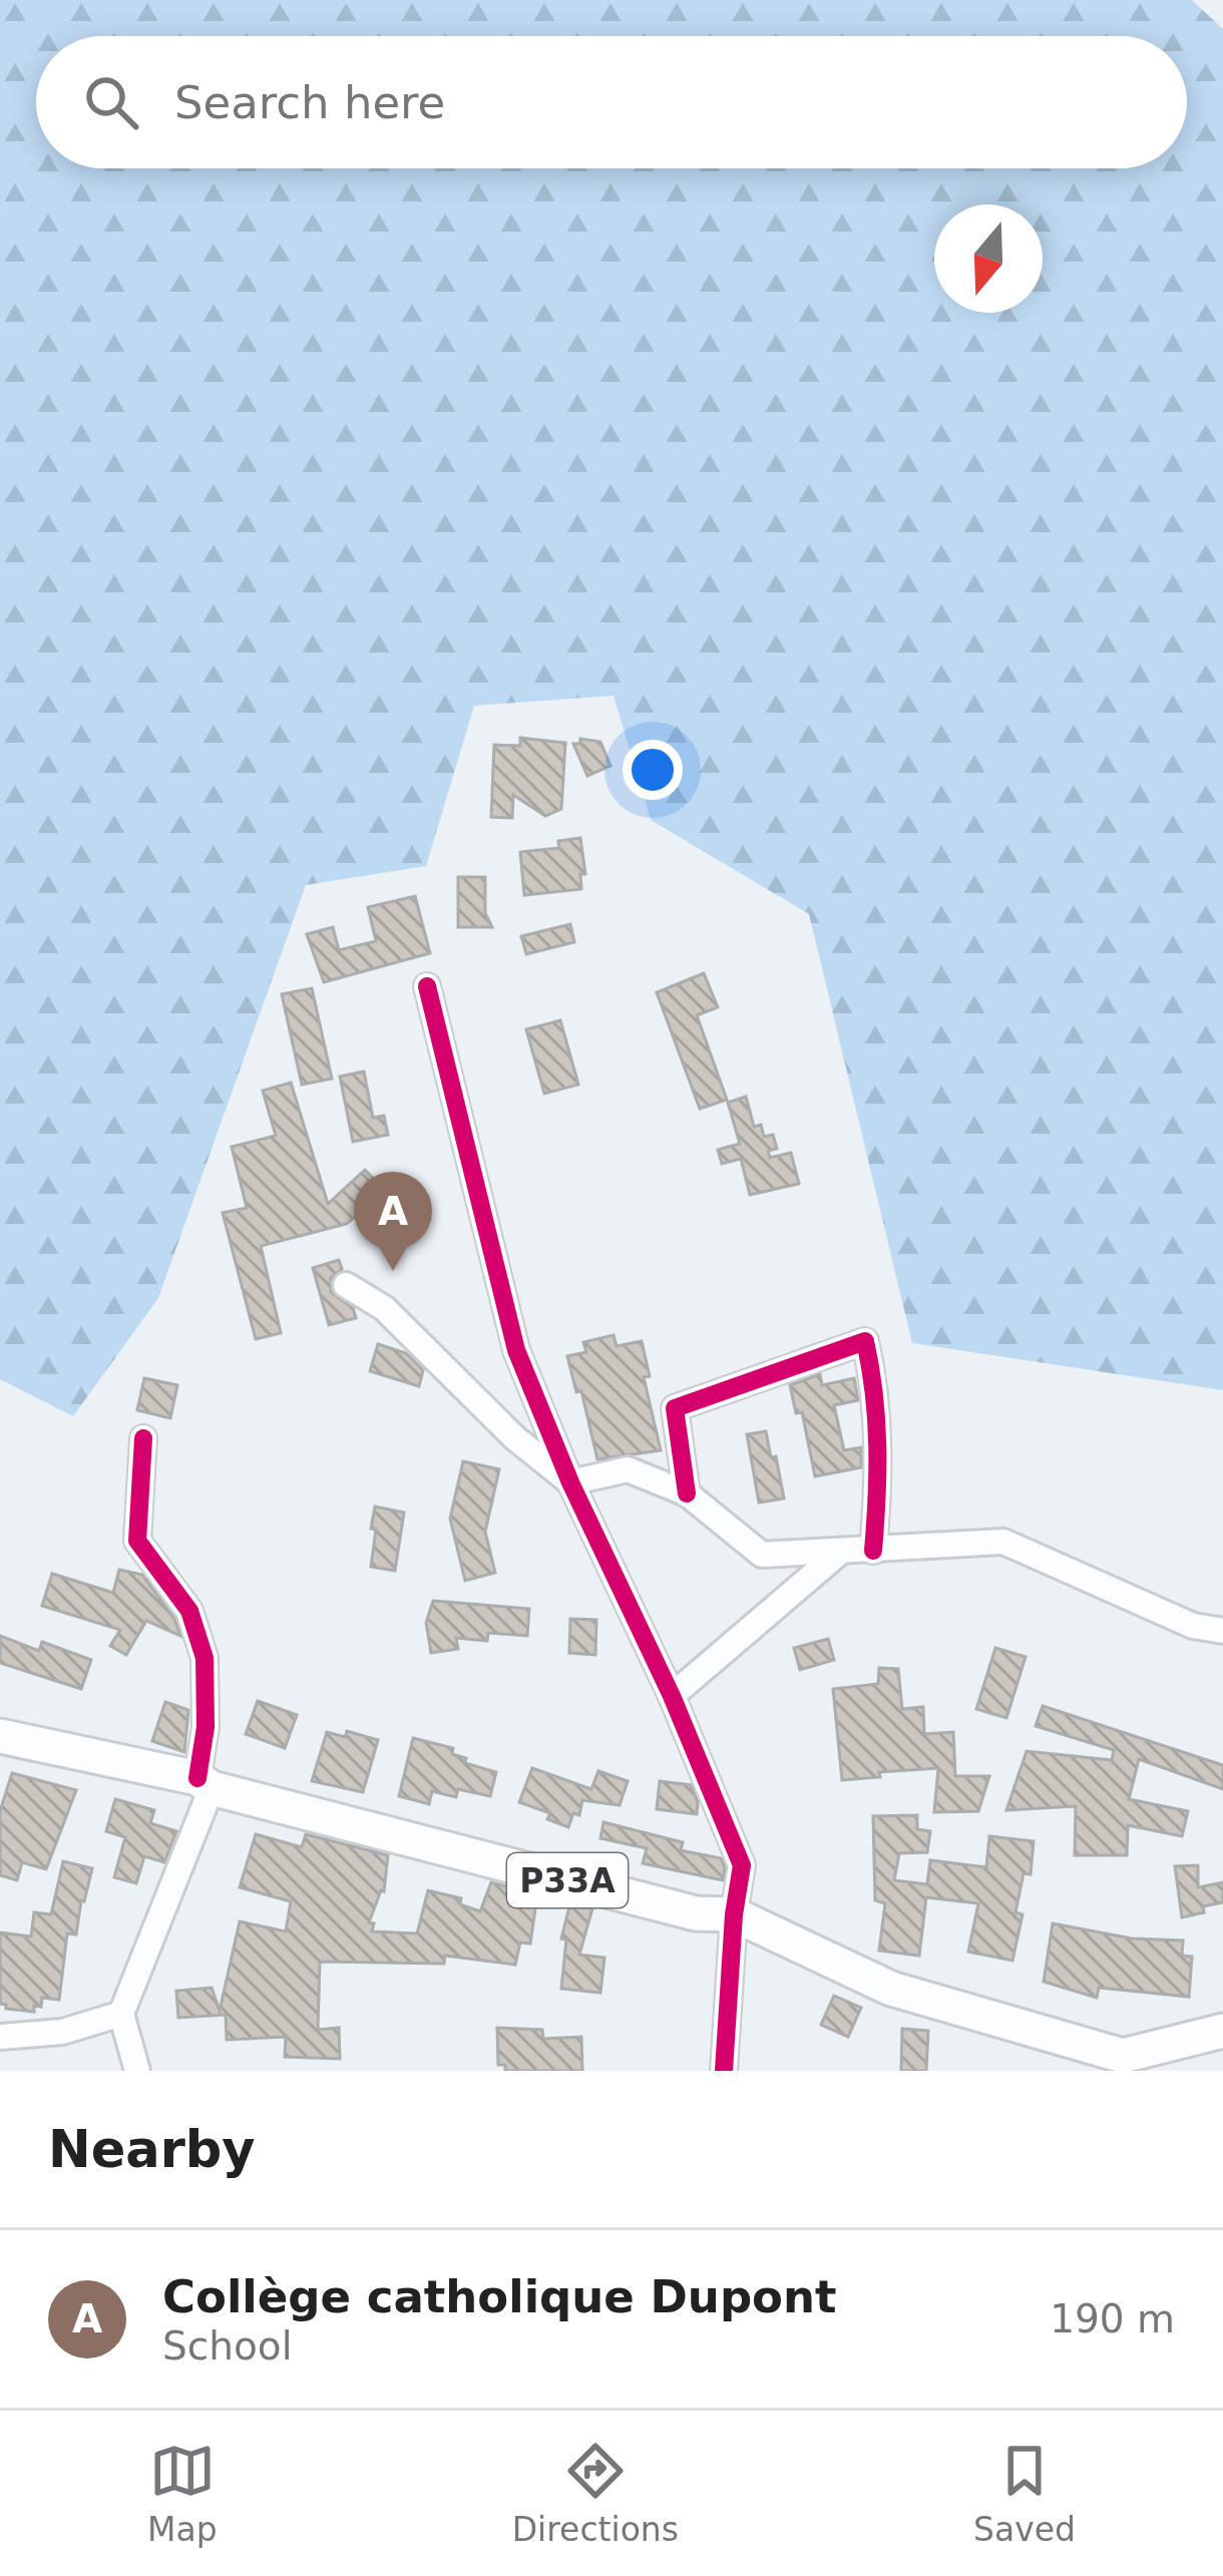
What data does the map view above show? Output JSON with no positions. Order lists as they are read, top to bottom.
{
  "streets": {
    "main road": ["P33A"]
  },
  "north": "bottom",
  "page": {
    "search": "Search here",
    "pins": "A",
    "heading": "Nearby",
    "list": [
      {
        "mark": "A",
        "name": "Collège catholique Dupont",
        "note": "School",
        "value": "190 m"
      }
    ],
    "nav": ["Map", "Directions", "Saved"]
  }
}
